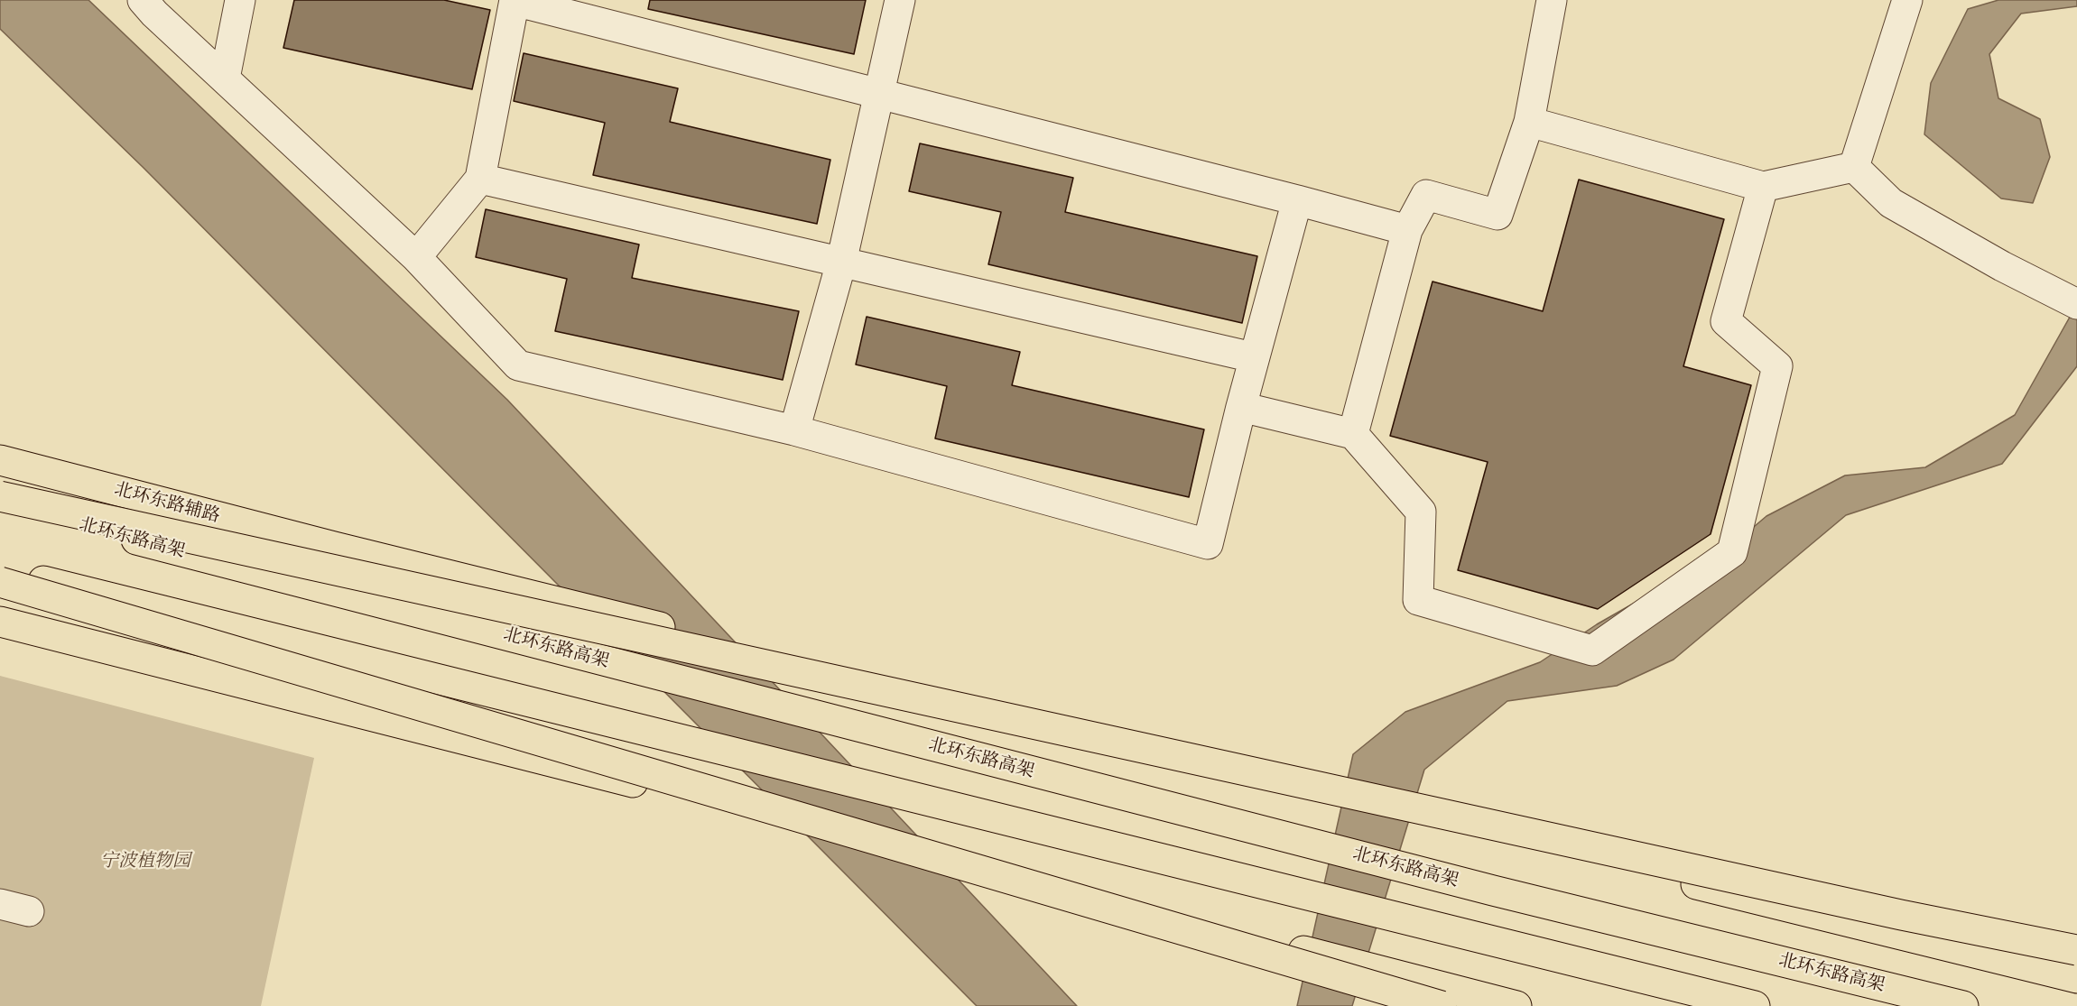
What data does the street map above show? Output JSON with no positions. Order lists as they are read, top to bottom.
{
  "streets": {
    "main road": ["北环东路辅路", "北环东路高架"]
  },
  "parks": ["宁波植物园"]
}
